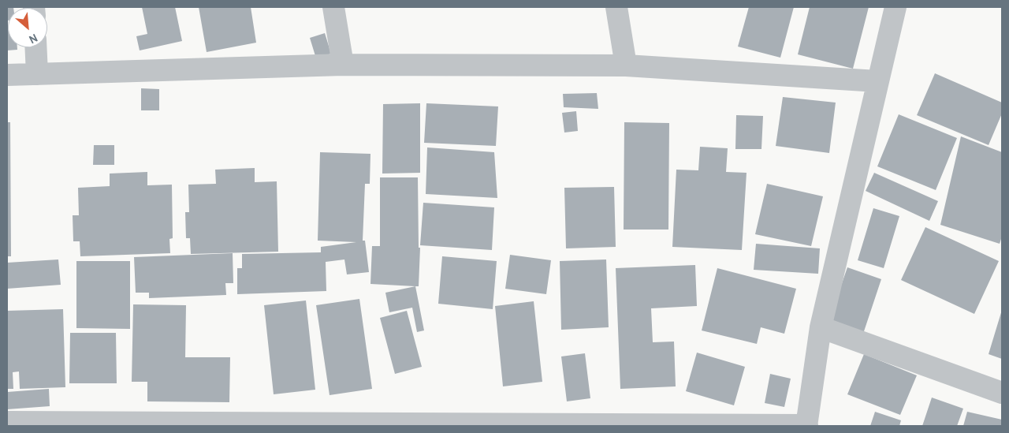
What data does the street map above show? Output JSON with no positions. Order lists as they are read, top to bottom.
{
  "north": "bottom right"
}
